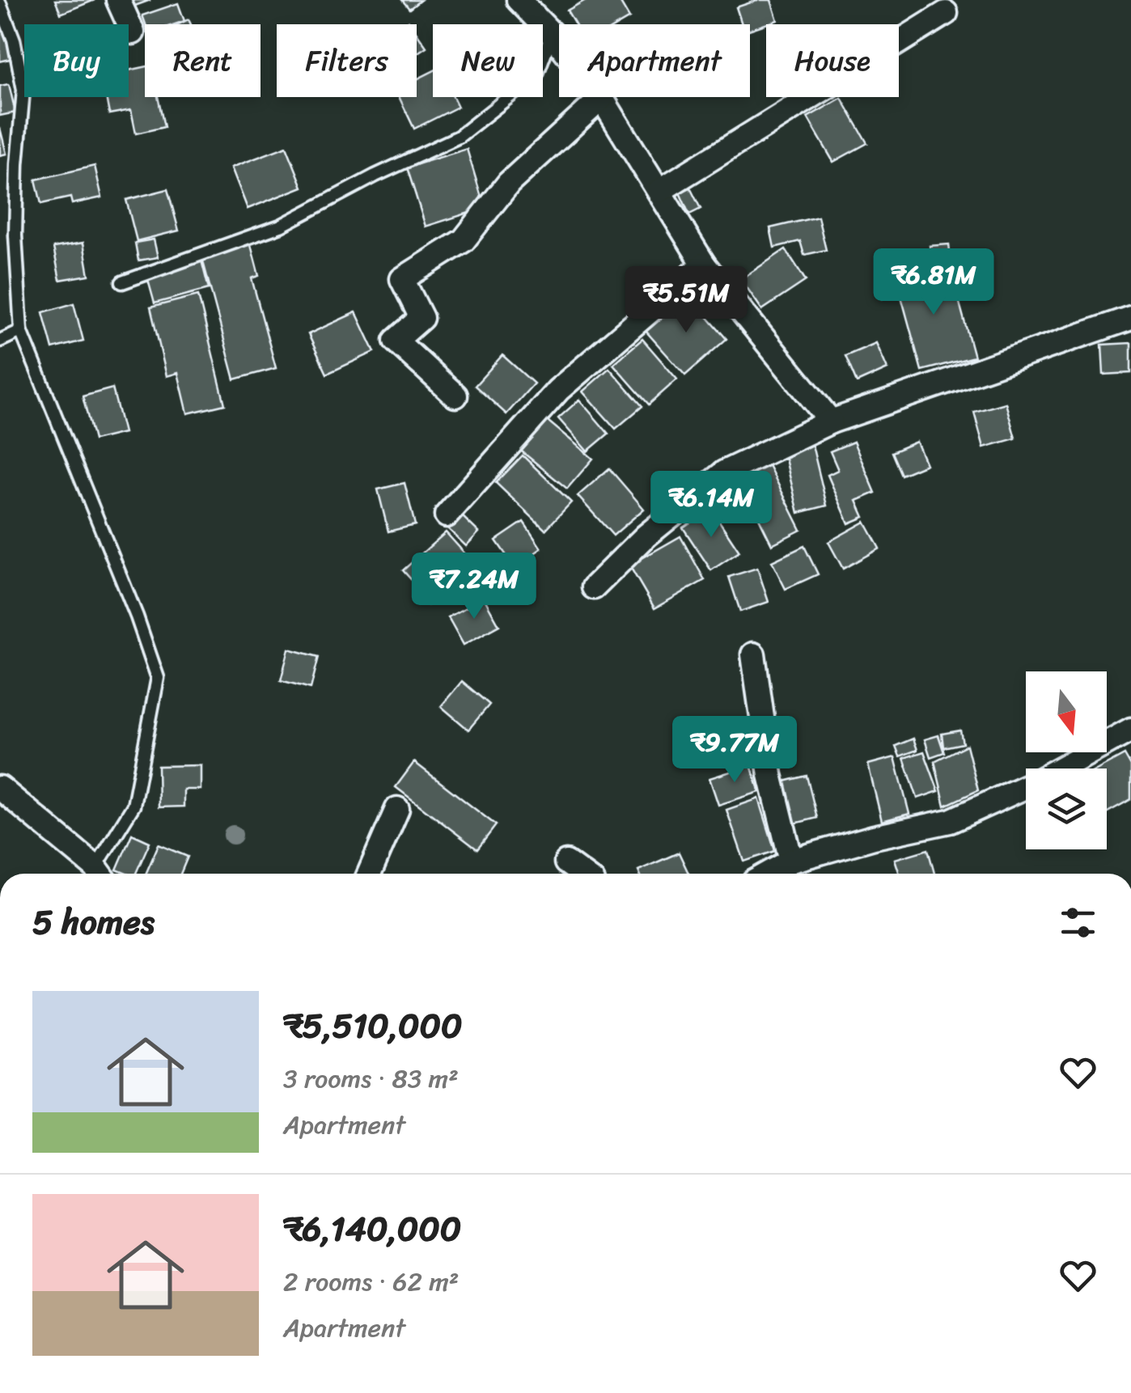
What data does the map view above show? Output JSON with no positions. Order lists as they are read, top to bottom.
{
  "north": "bottom",
  "page": {
    "chip": [
      "Buy",
      "Rent",
      "Filters",
      "New",
      "Apartment",
      "House"
    ],
    "price": [
      "₹6.81M",
      "₹5.51M",
      "₹6.14M",
      "₹7.24M",
      "₹9.77M"
    ],
    "heading": "5 homes",
    "list": [
      {
        "name": "₹5,510,000",
        "note": "3 rooms · 83 m² · Apartment"
      },
      {
        "name": "₹6,140,000",
        "note": "2 rooms · 62 m² · Apartment"
      }
    ]
  }
}
